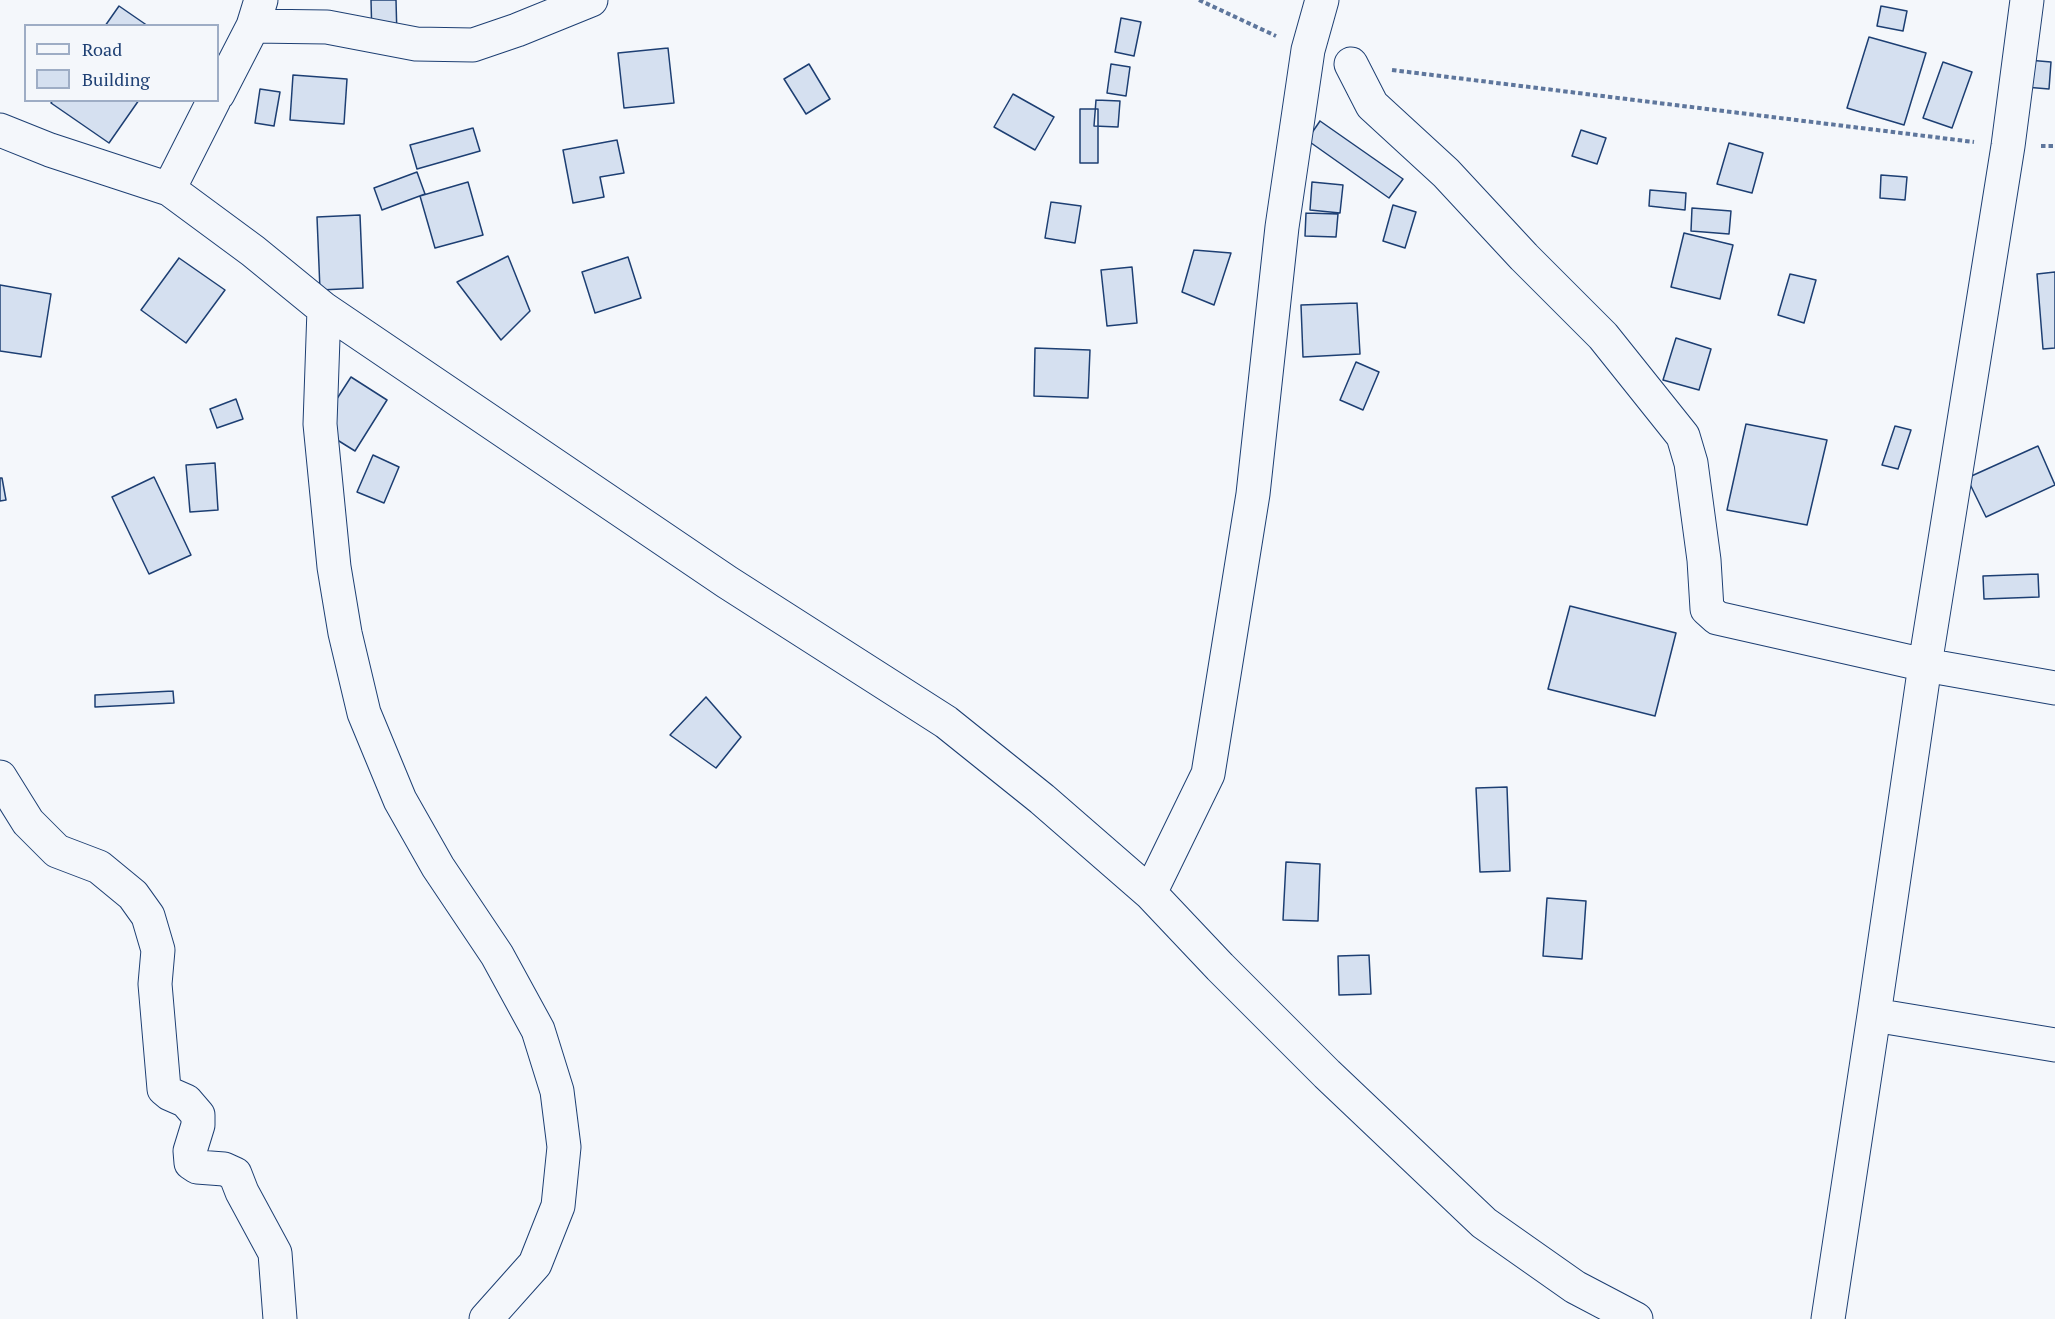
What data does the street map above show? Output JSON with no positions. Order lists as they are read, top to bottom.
{
  "legend": ["Road", "Building"]
}
